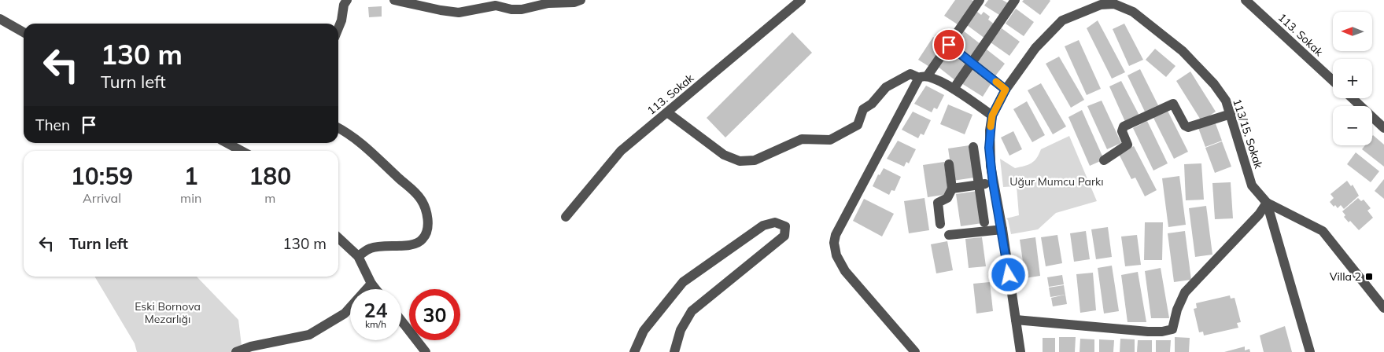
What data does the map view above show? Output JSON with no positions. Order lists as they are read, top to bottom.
{
  "streets": {
    "street": ["113. Sokak", "113/15. Sokak"]
  },
  "parks": ["Uğur Mumcu Parkı", "Eski Bornova Mezarlığı"],
  "places": {
    "transit": ["Villa 2"]
  },
  "north": "left",
  "page": {
    "map_buttons": ["+", "−"],
    "turn": ["130 m", "Turn left"],
    "then": "Then",
    "eta": [
      "10:59",
      "Arrival",
      "1",
      "min",
      "180",
      "m"
    ],
    "list": [
      {
        "name": "Turn left",
        "value": "130 m"
      }
    ],
    "speed": "24 km/h",
    "limit": "30"
  }
}
